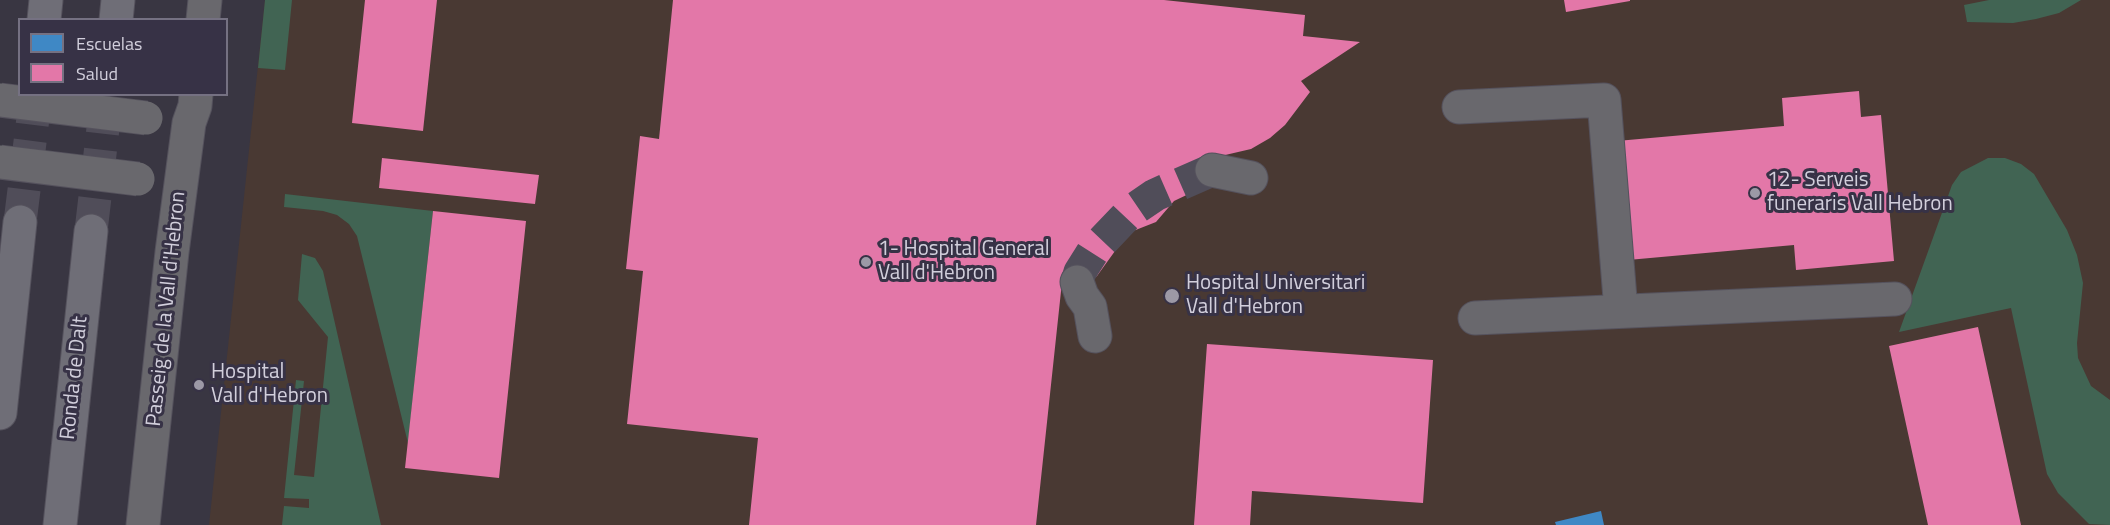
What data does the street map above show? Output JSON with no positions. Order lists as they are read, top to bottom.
{
  "streets": {
    "highway": ["Ronda de Dalt"],
    "street": ["Passeig de la Vall d'Hebron"]
  },
  "places": [
    "12- Serveis funeraris Vall Hebron",
    "1- Hospital General Vall d'Hebron",
    "Hospital Universitari Vall d'Hebron",
    "Hospital Vall d'Hebron"
  ],
  "legend": ["Escuelas", "Salud"]
}
